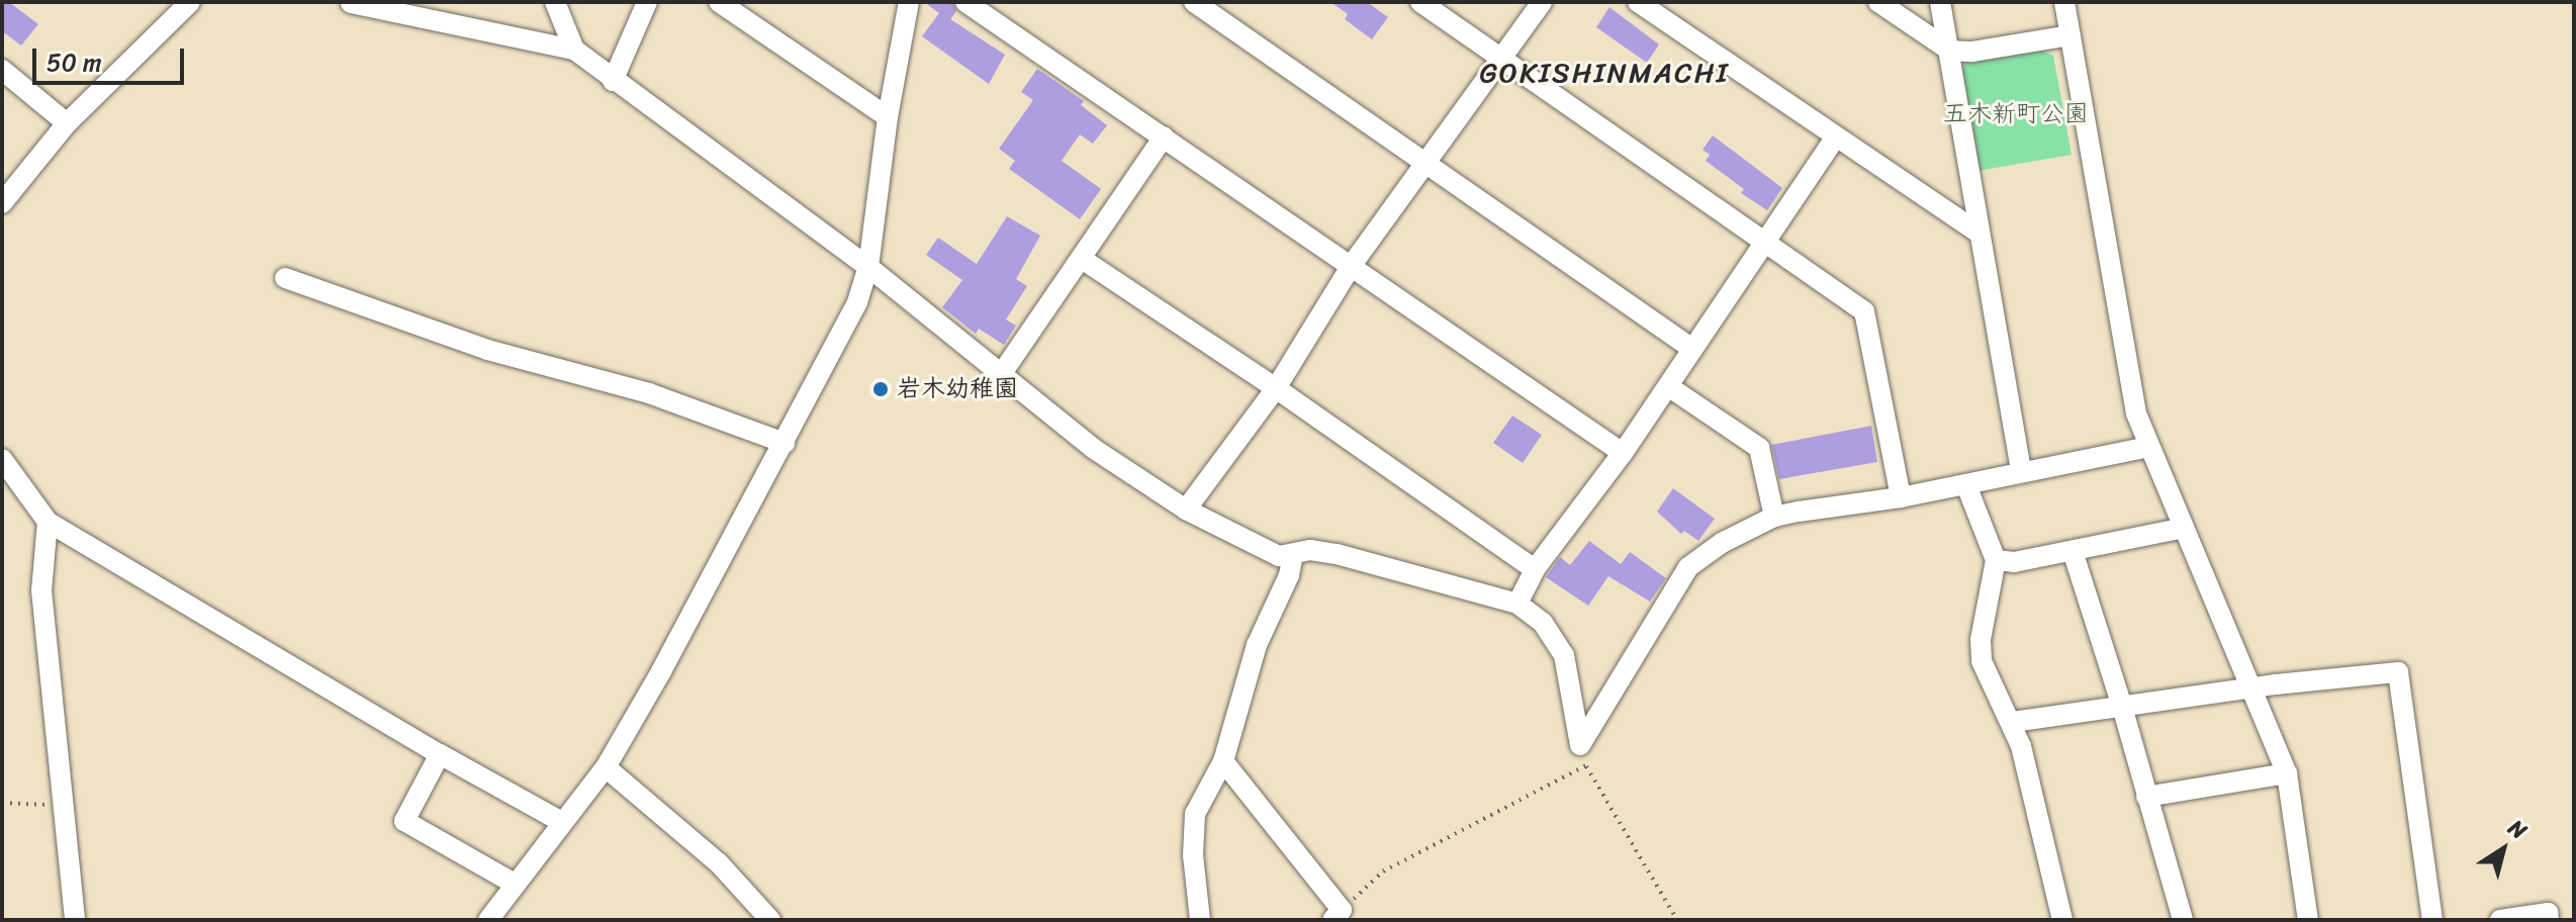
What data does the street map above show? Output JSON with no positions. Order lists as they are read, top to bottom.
{
  "districts": ["GOKISHINMACHI"],
  "parks": ["五木新町公園"],
  "places": ["岩木幼稚園"],
  "scale_bar": "50 m",
  "north": "top right"
}
